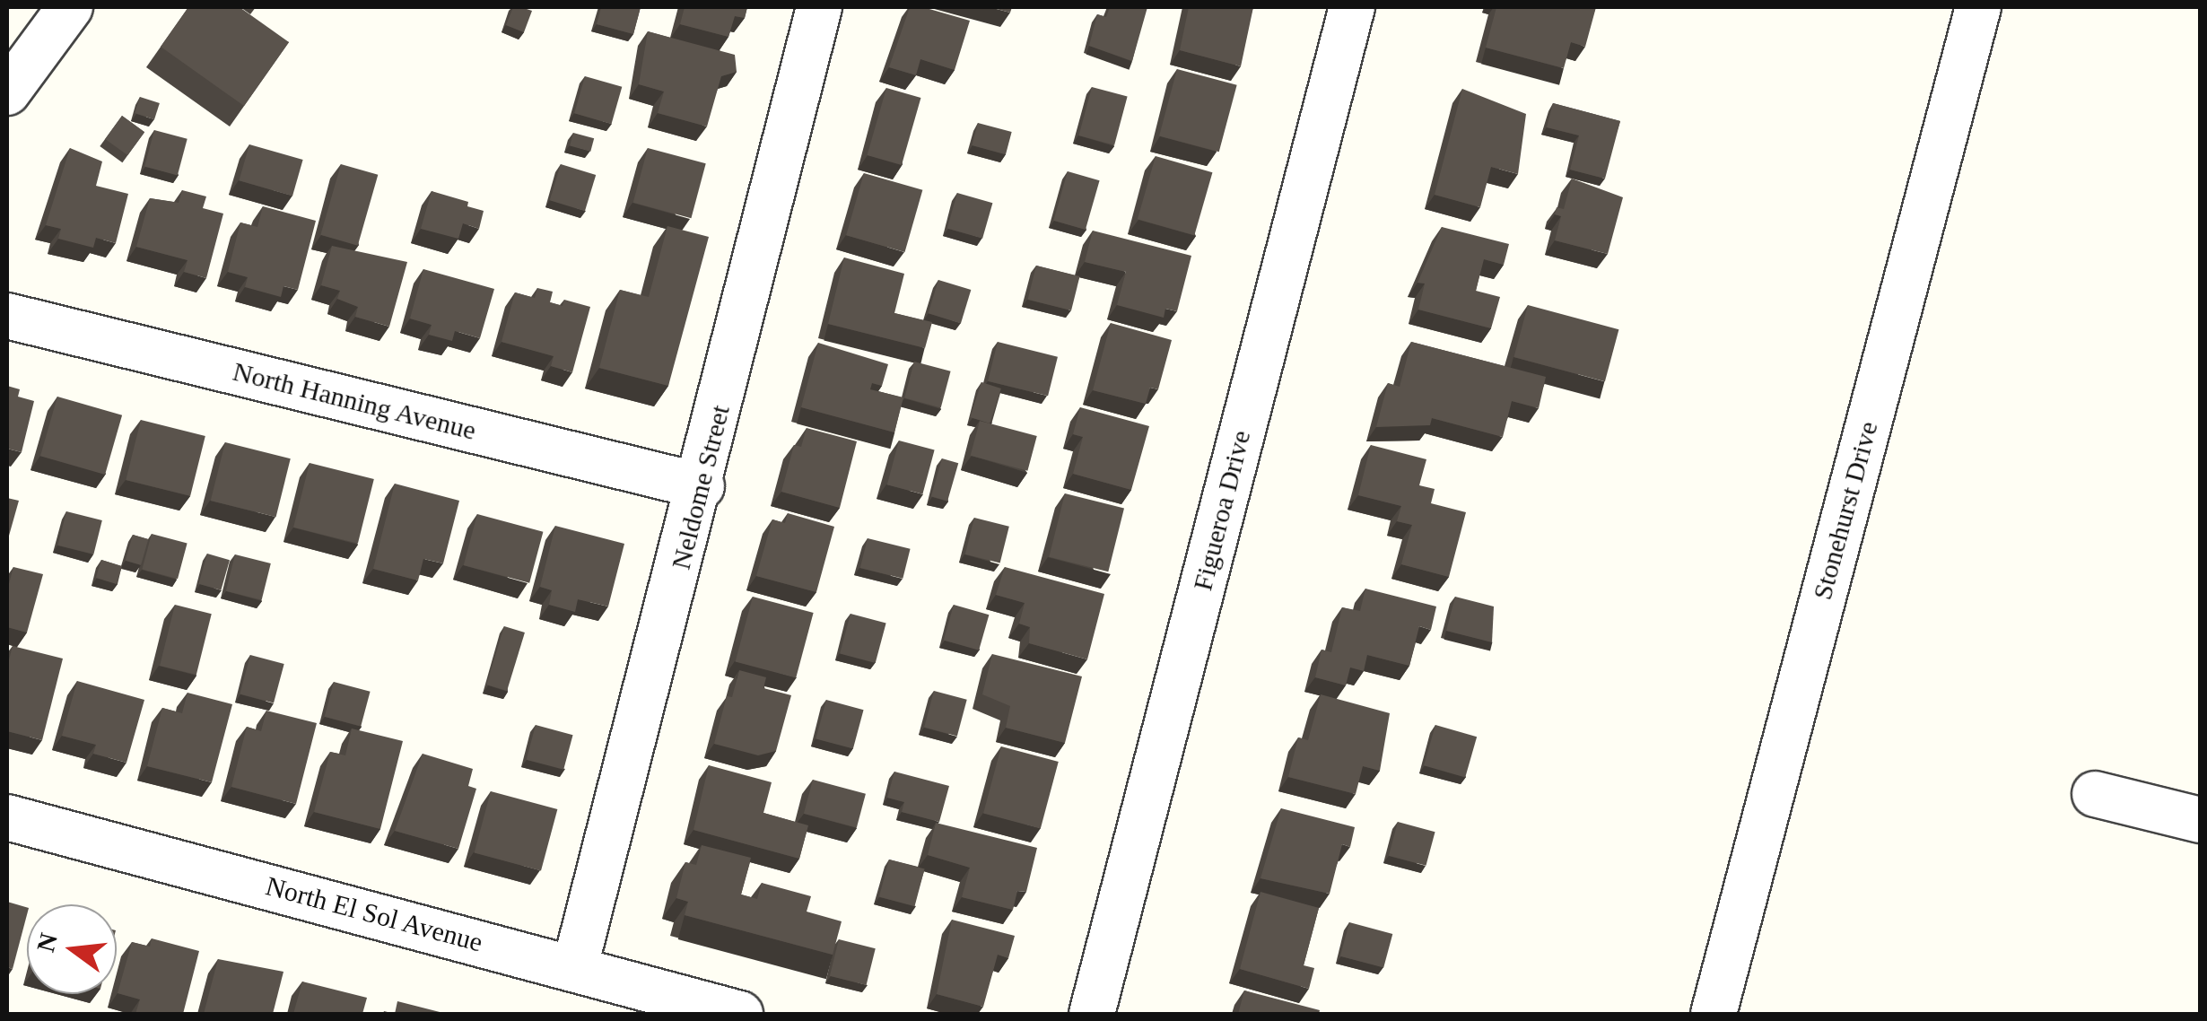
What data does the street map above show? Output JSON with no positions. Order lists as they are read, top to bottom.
{
  "streets": {
    "street": [
      "North Hanning Avenue",
      "Neldome Street",
      "Figueroa Drive",
      "Stonehurst Drive",
      "North El Sol Avenue"
    ]
  },
  "crossings": [
    ["North Hanning Avenue", "Neldome Street"],
    ["Neldome Street", "North El Sol Avenue"]
  ],
  "north": "left"
}
